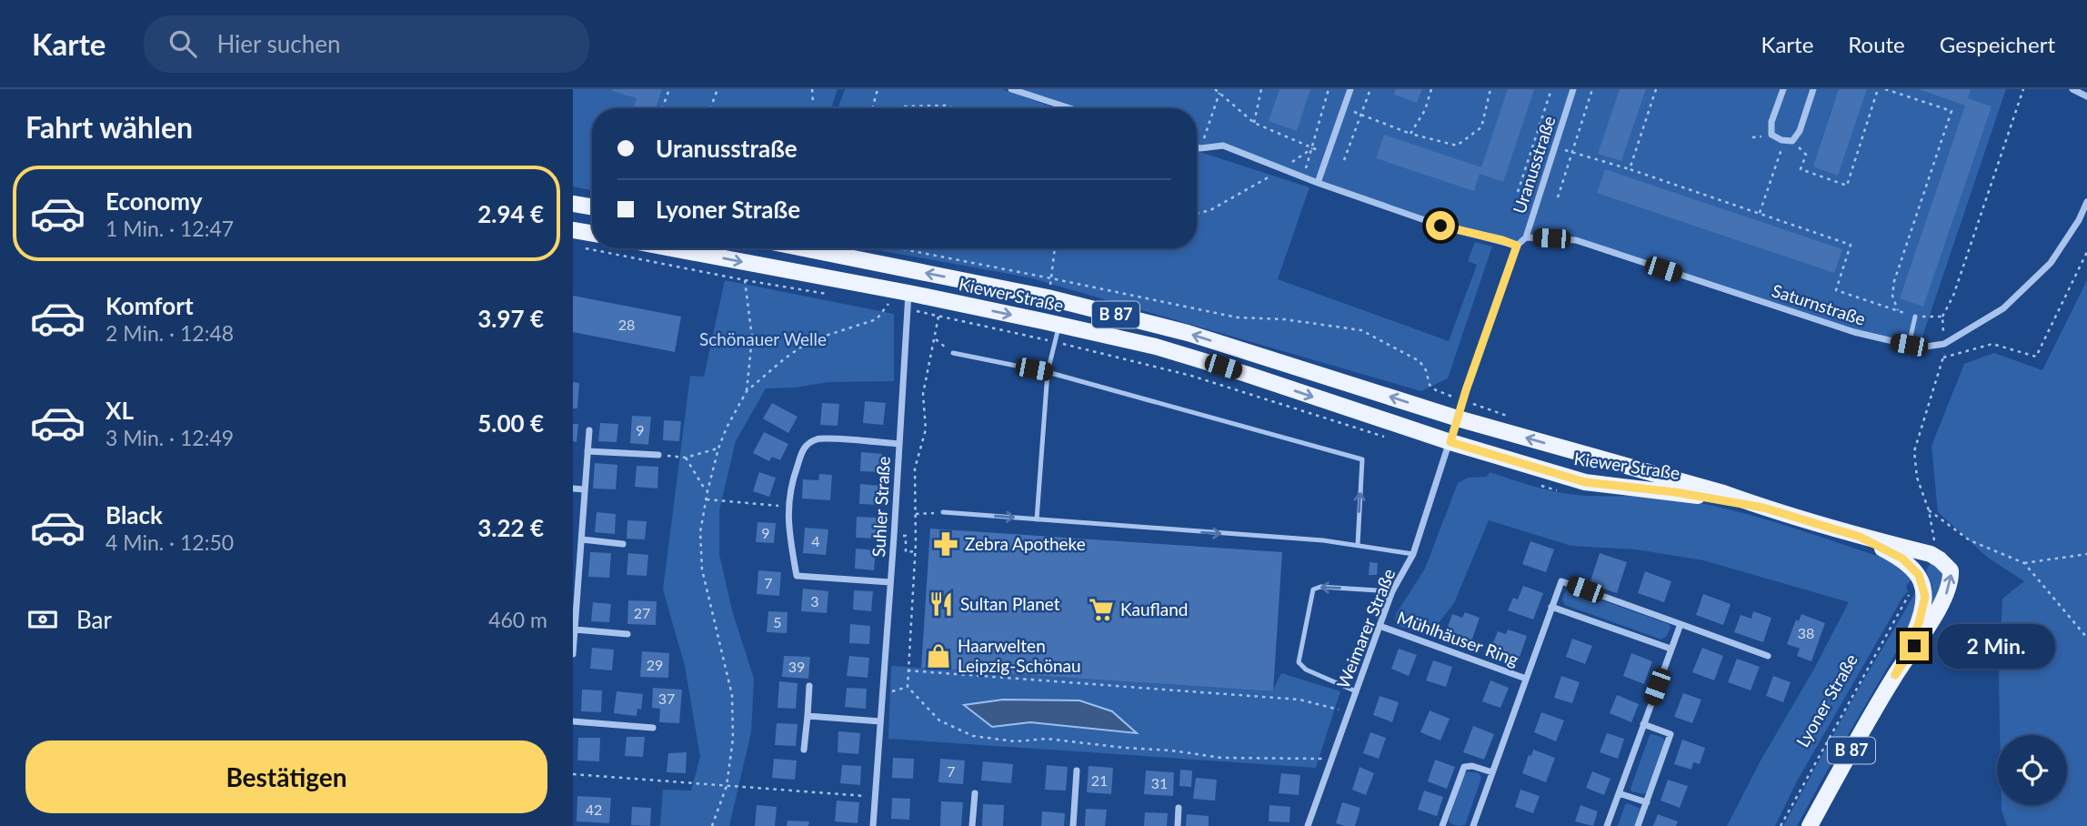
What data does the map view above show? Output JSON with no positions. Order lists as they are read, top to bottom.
{
  "streets": {
    "main road": ["Kiewer Straße", "B 87"],
    "street": [
      "Uranusstraße",
      "Saturnstraße",
      "Suhler Straße",
      "Weimarer Straße",
      "Mühlhäuser Ring"
    ],
    "path": ["Lyoner Straße"]
  },
  "crossings": [
    ["Uranusstraße", "Kiewer Straße"],
    ["Uranusstraße", "Saturnstraße"],
    ["Kiewer Straße", "B 87"],
    ["Kiewer Straße", "Suhler Straße"],
    ["Kiewer Straße", "Weimarer Straße"],
    ["Weimarer Straße", "Mühlhäuser Ring"]
  ],
  "parks": ["Schönauer Welle"],
  "places": {
    "pharmacy": ["Zebra Apotheke"],
    "restaurant": ["Sultan Planet"],
    "supermarket": ["Kaufland"],
    "shop": ["Haarwelten Leipzig-Schönau"]
  },
  "house_numbers": [
    "28",
    "9",
    "9",
    "4",
    "7",
    "3",
    "27",
    "5",
    "38",
    "29",
    "39",
    "37",
    "7",
    "21",
    "31",
    "42"
  ],
  "page": {
    "header": "Karte",
    "search": "Hier suchen",
    "nav": ["Karte", "Route", "Gespeichert"],
    "heading": "Fahrt wählen",
    "banner": ["Uranusstraße", "Lyoner Straße"],
    "list": [
      {
        "name": "Economy",
        "note": "1 Min. · 12:47",
        "value": "2.94 €"
      },
      {
        "name": "Komfort",
        "note": "2 Min. · 12:48",
        "value": "3.97 €"
      },
      {
        "name": "XL",
        "note": "3 Min. · 12:49",
        "value": "5.00 €"
      },
      {
        "name": "Black",
        "note": "4 Min. · 12:50",
        "value": "3.22 €"
      }
    ],
    "pay": ["Bar", "460 m"],
    "bubble": "2 Min.",
    "buttons": "Bestätigen"
  }
}
